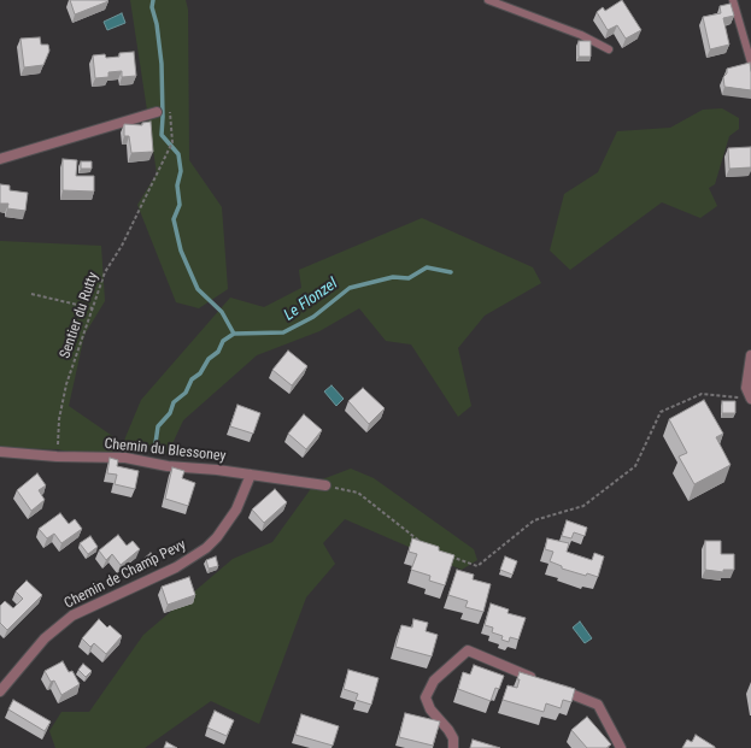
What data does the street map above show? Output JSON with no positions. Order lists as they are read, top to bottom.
{
  "streets": {
    "street": ["Chemin du Blessoney", "Chemin de Champ Pevy"],
    "path": ["Sentier du Rutty"]
  },
  "crossings": [
    ["Sentier du Rutty", "Chemin du Blessoney"],
    ["Chemin du Blessoney", "Chemin de Champ Pevy"]
  ],
  "water": ["Le Flonzel"]
}
